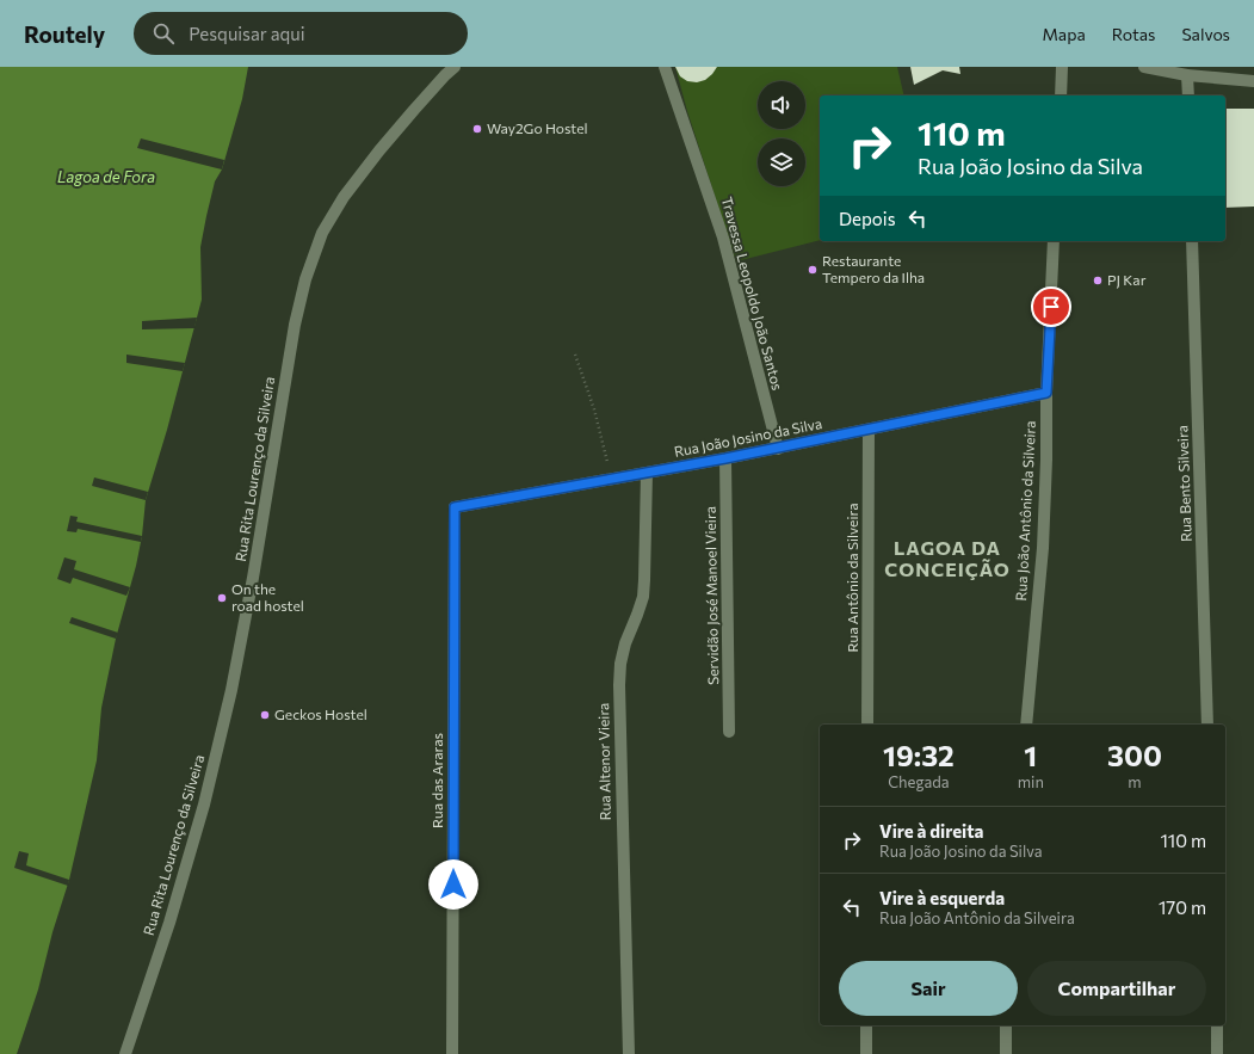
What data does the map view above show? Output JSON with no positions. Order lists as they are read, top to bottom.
{
  "streets": {
    "street": [
      "Travessa Leopoldo João Santos",
      "Rua João Josino da Silva",
      "Rua Rita Lourenço da Silveira",
      "Rua Bento Silveira",
      "Rua João Antônio da Silveira",
      "Rua Antônio da Silveira",
      "Servidão José Manoel Vieira",
      "Rua Altenor Vieira",
      "Rua das Araras"
    ]
  },
  "crossings": [
    ["Travessa Leopoldo João Santos", "Rua João Josino da Silva"],
    ["Rua João Josino da Silva", "Rua João Antônio da Silveira"],
    ["Rua João Josino da Silva", "Rua Antônio da Silveira"],
    ["Rua João Josino da Silva", "Servidão José Manoel Vieira"],
    ["Rua João Josino da Silva", "Rua Altenor Vieira"],
    ["Rua João Josino da Silva", "Rua das Araras"]
  ],
  "districts": ["LAGOA DA CONCEIÇÃO"],
  "water": ["Lagoa de Fora"],
  "places": [
    "Way2Go Hostel",
    "Restaurante Tempero da Ilha",
    "PJ Kar",
    "On the road hostel",
    "Geckos Hostel"
  ],
  "page": {
    "header": "Routely",
    "search": "Pesquisar aqui",
    "nav": ["Mapa", "Rotas", "Salvos"],
    "turn": ["110 m", "Rua João Josino da Silva"],
    "then": "Depois",
    "eta": [
      "19:32",
      "Chegada",
      "1",
      "min",
      "300",
      "m"
    ],
    "list": [
      {
        "name": "Vire à direita",
        "note": "Rua João Josino da Silva",
        "value": "110 m"
      },
      {
        "name": "Vire à esquerda",
        "note": "Rua João Antônio da Silveira",
        "value": "170 m"
      }
    ],
    "buttons": ["Sair", "Compartilhar"]
  }
}
